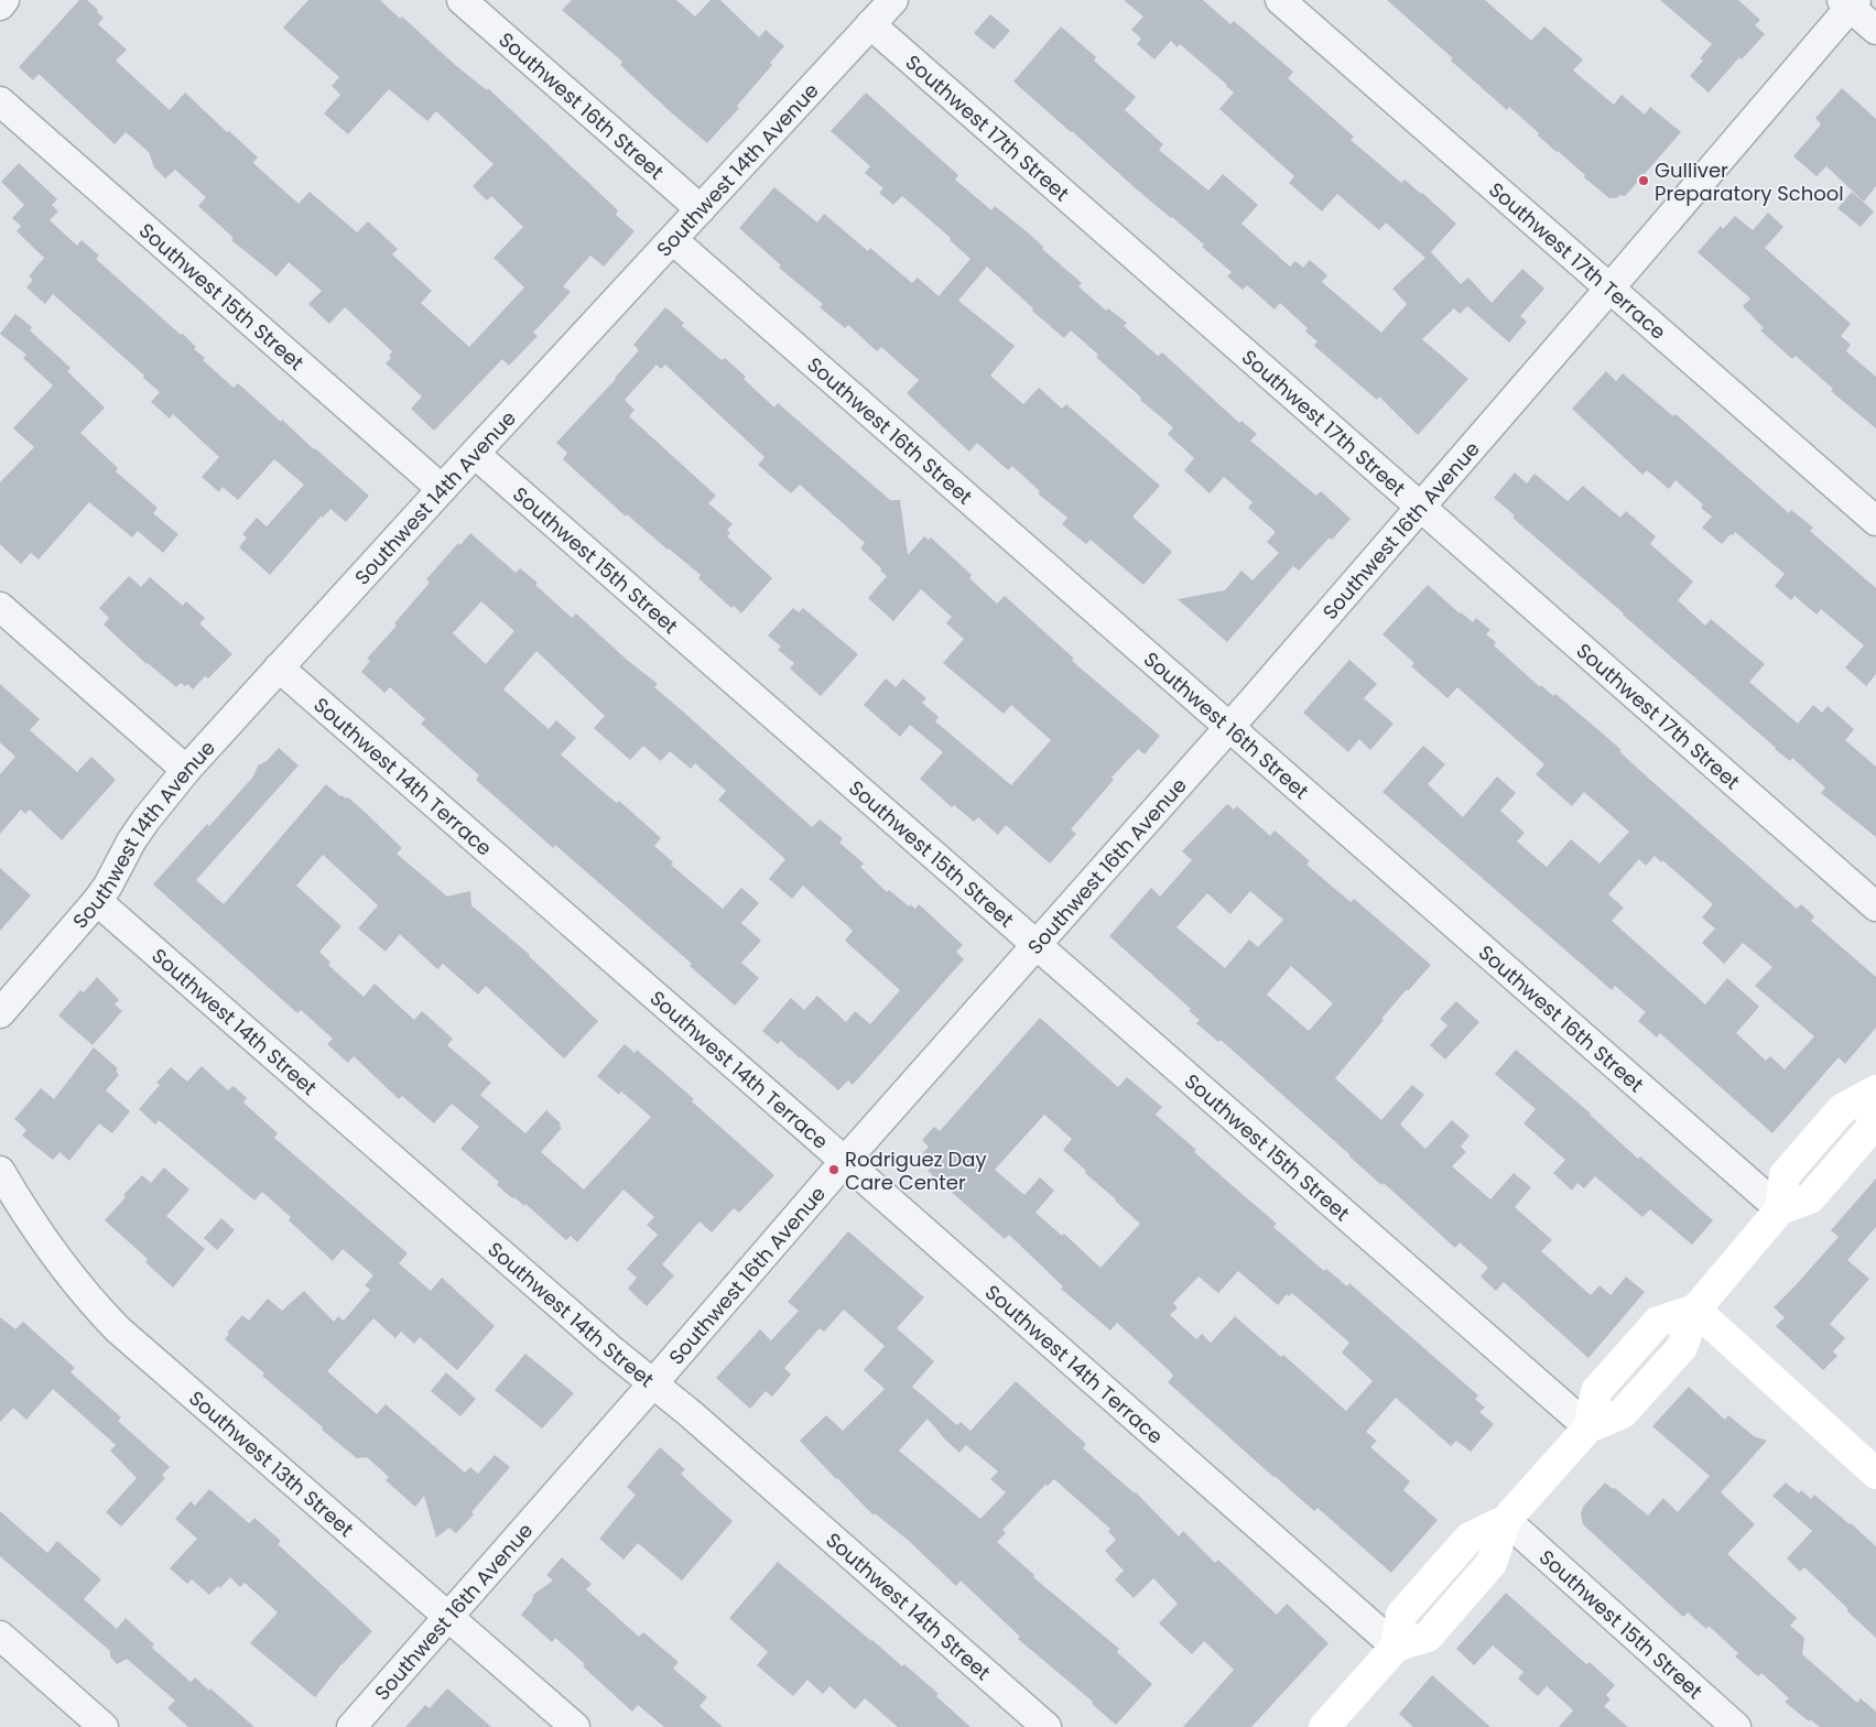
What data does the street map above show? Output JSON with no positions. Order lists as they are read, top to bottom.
{
  "streets": {
    "street": [
      "Southwest 16th Street",
      "Southwest 17th Street",
      "Southwest 14th Avenue",
      "Southwest 17th Terrace",
      "Southwest 15th Street",
      "Southwest 16th Avenue",
      "Southwest 14th Terrace",
      "Southwest 14th Street",
      "Southwest 13th Street"
    ]
  },
  "crossings": [
    ["Southwest 16th Street", "Southwest 14th Avenue"],
    ["Southwest 16th Street", "Southwest 16th Avenue"],
    ["Southwest 17th Street", "Southwest 14th Avenue"],
    ["Southwest 17th Street", "Southwest 16th Avenue"],
    ["Southwest 14th Avenue", "Southwest 15th Street"],
    ["Southwest 14th Avenue", "Southwest 14th Terrace"],
    ["Southwest 14th Avenue", "Southwest 14th Street"],
    ["Southwest 17th Terrace", "Southwest 16th Avenue"],
    ["Southwest 15th Street", "Southwest 16th Avenue"],
    ["Southwest 16th Avenue", "Southwest 14th Terrace"],
    ["Southwest 16th Avenue", "Southwest 14th Street"],
    ["Southwest 16th Avenue", "Southwest 13th Street"]
  ],
  "places": ["Gulliver Preparatory School", "Rodriguez Day Care Center"]
}
